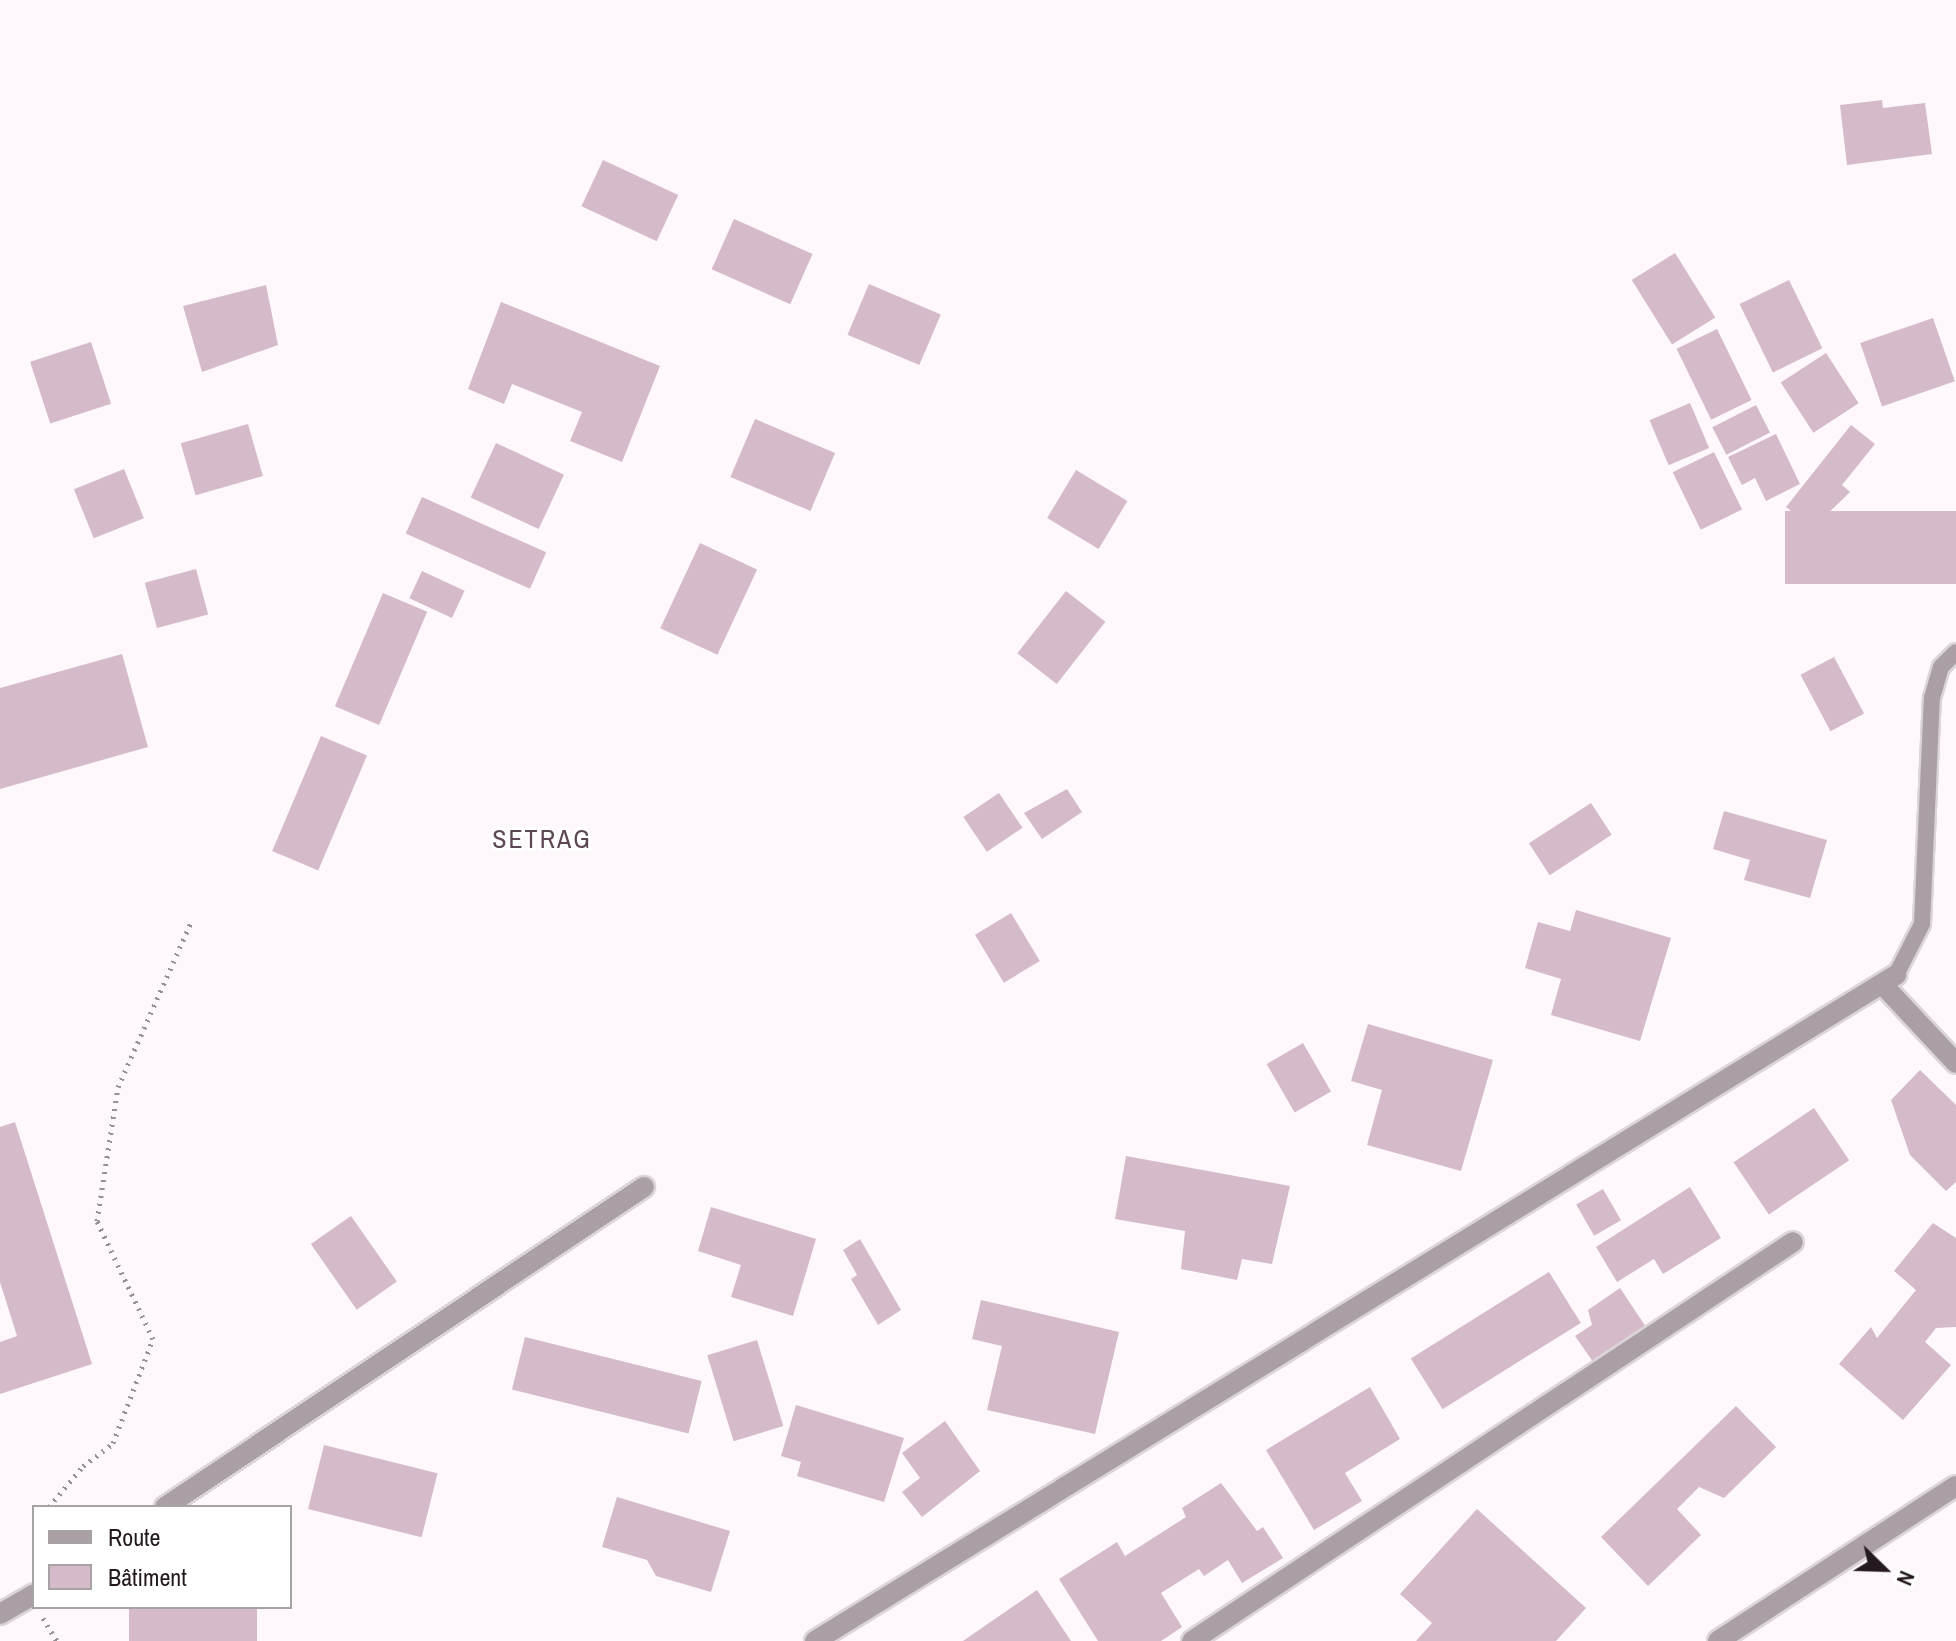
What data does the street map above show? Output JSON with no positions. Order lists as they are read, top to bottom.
{
  "districts": ["SETRAG"],
  "legend": ["Route", "Bâtiment"],
  "north": "bottom right"
}
